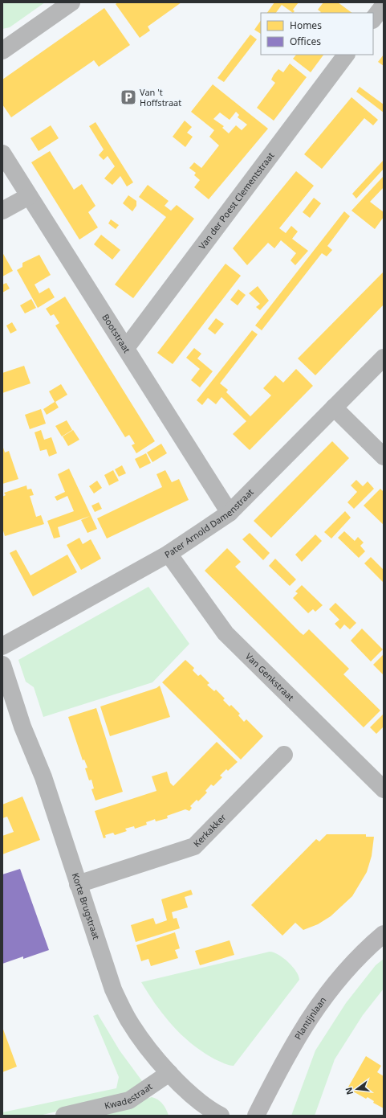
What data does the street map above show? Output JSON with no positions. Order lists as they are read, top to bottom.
{
  "streets": {
    "main road": ["Plantijnlaan"],
    "street": [
      "Van der Poest Clementstraat",
      "Bootstraat",
      "Pater Arnold Damenstraat",
      "Van Genkstraat",
      "Kerkakker",
      "Korte Brugstraat",
      "Kwadestraat"
    ]
  },
  "crossings": [
    ["Van der Poest Clementstraat", "Bootstraat"],
    ["Bootstraat", "Pater Arnold Damenstraat"],
    ["Pater Arnold Damenstraat", "Van Genkstraat"],
    ["Kerkakker", "Korte Brugstraat"],
    ["Korte Brugstraat", "Kwadestraat"]
  ],
  "places": {
    "parking": ["Van 't Hoffstraat"]
  },
  "legend": ["Homes", "Offices"],
  "north": "left"
}
